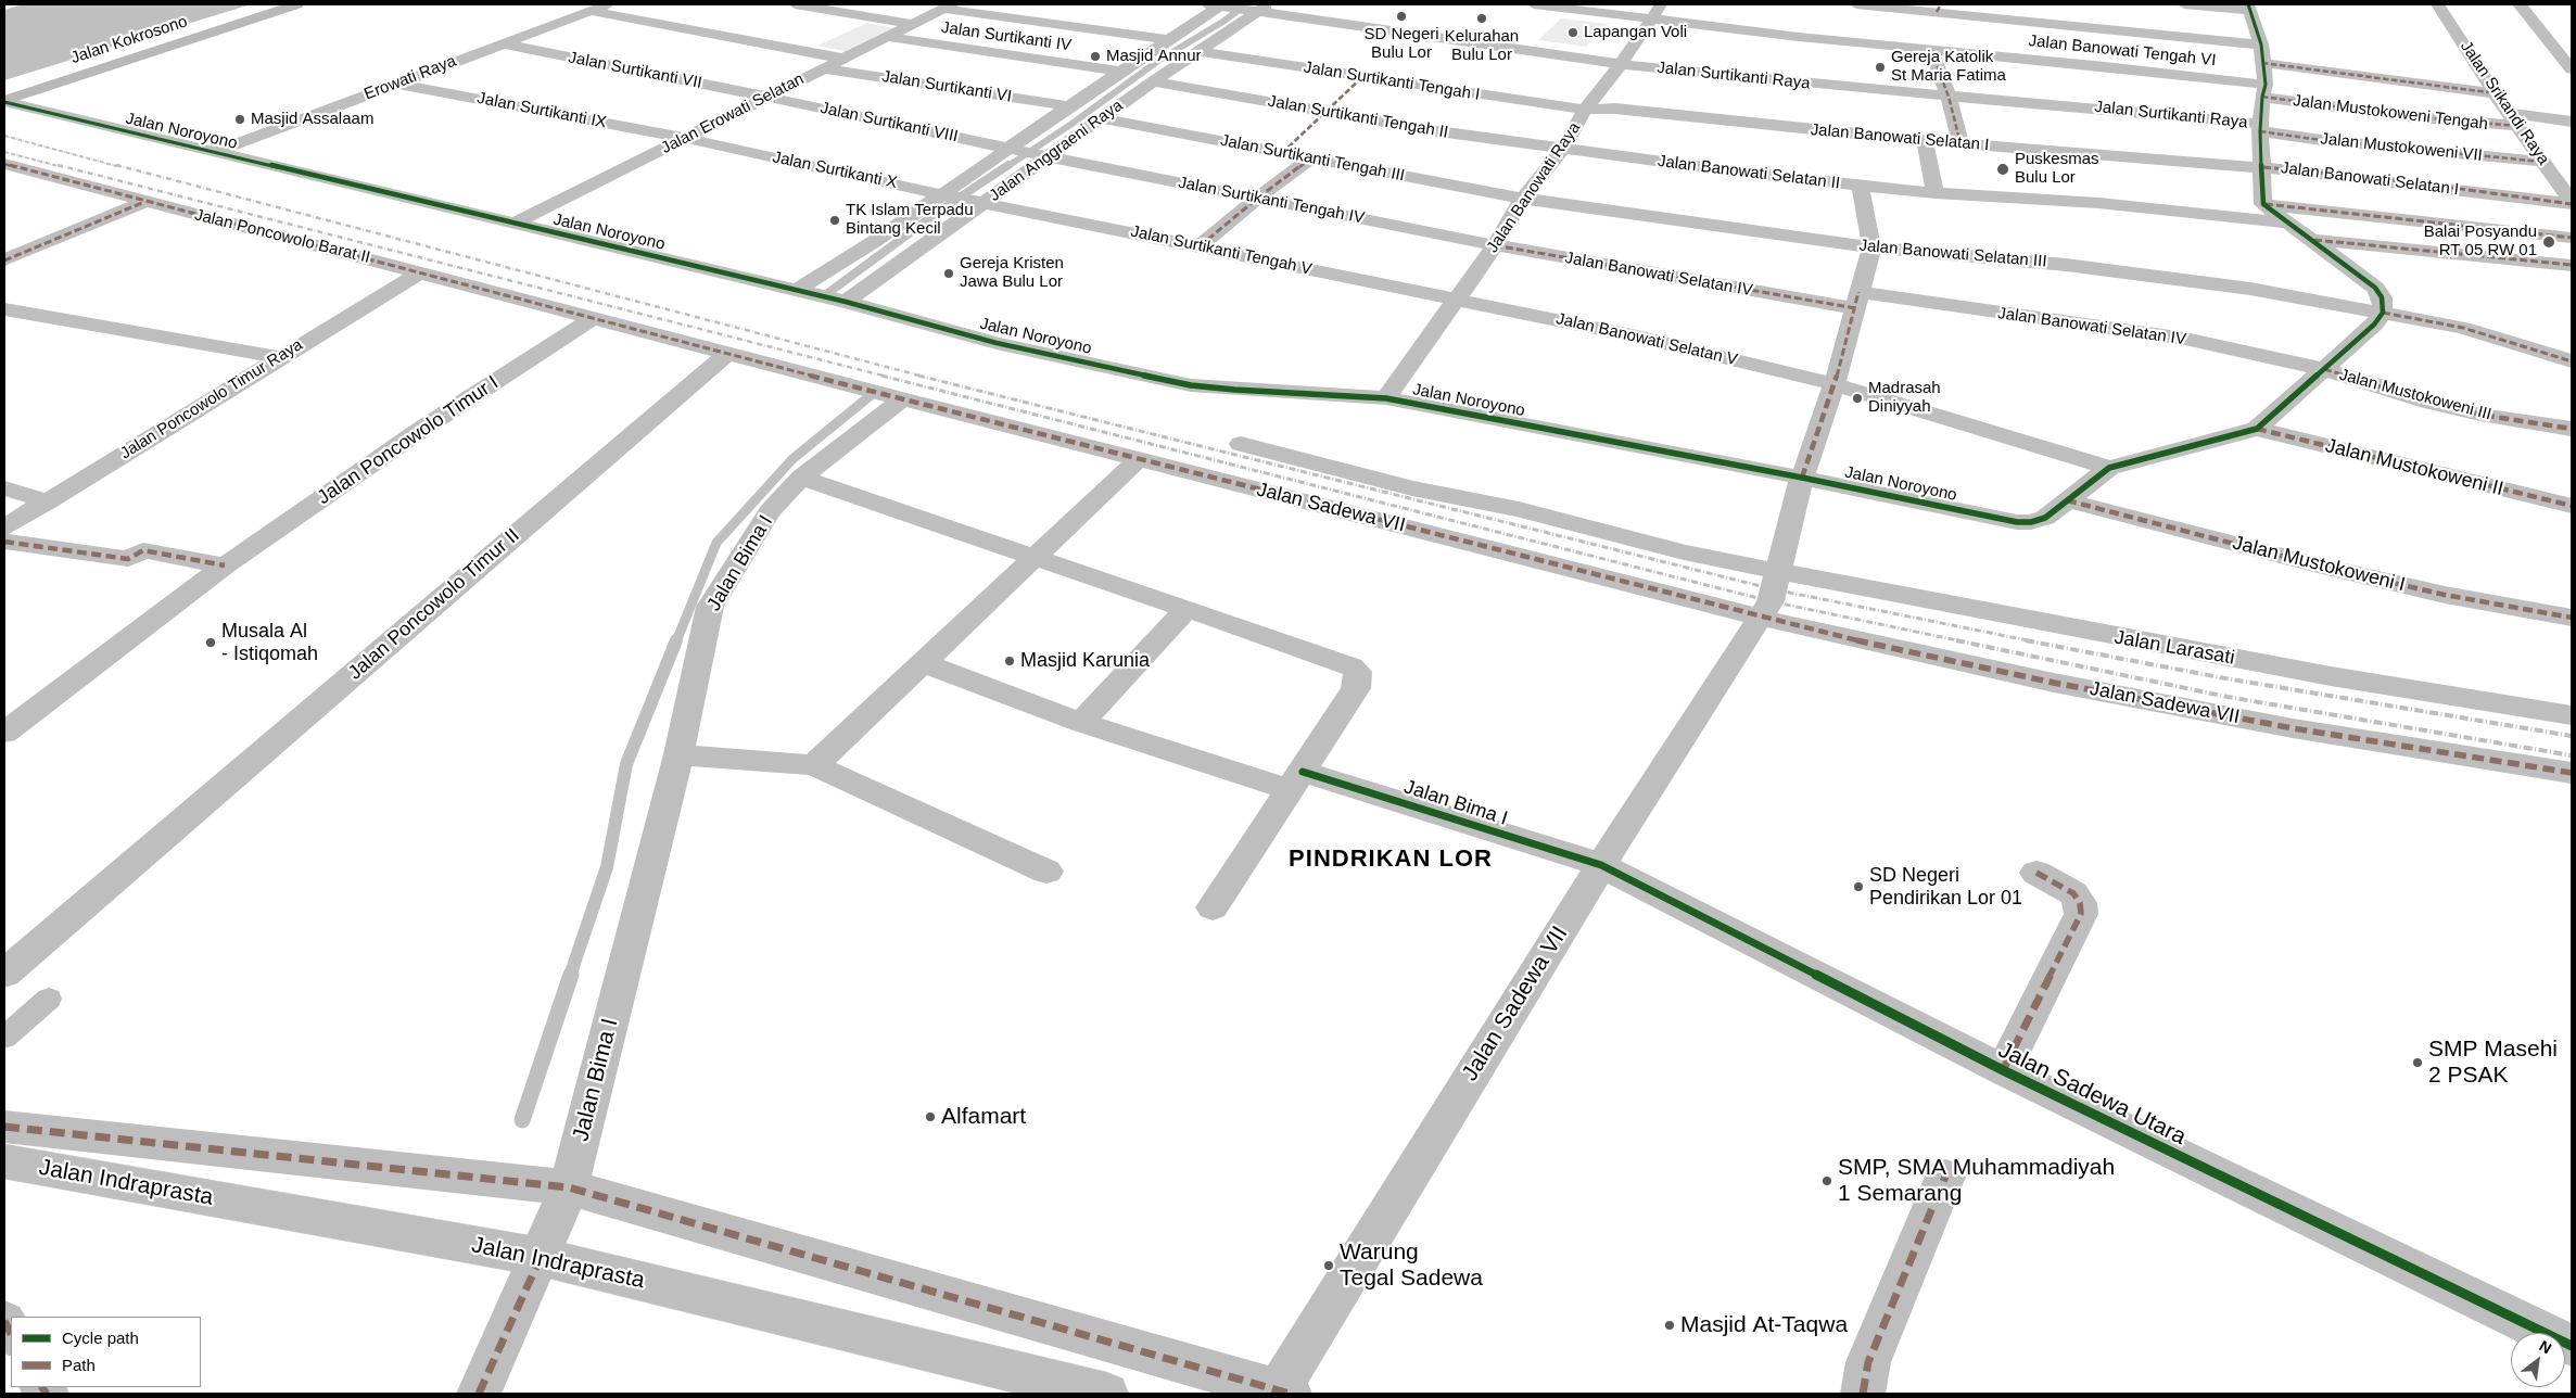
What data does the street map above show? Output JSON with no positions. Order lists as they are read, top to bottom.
{
  "streets": {
    "street": [
      "Jalan Surtikanti IV",
      "Jalan Kokrosono",
      "Jalan Banowati Tengah VI",
      "Jalan Surtikanti VII",
      "Jalan Surtikanti Raya",
      "Erowati Raya",
      "Jalan Surtikanti Tengah I",
      "Jalan Surtikanti VI",
      "Jalan Srikandi Raya",
      "Jalan Surtikanti IX",
      "Jalan Mustokoweni Tengah",
      "Jalan Erowati Selatan",
      "Jalan Surtikanti Tengah II",
      "Jalan Surtikanti VIII",
      "Jalan Noroyono",
      "Jalan Banowati Selatan I",
      "Jalan Mustokoweni VII",
      "Jalan Anggraeni Raya",
      "Jalan Surtikanti Tengah III",
      "Jalan Surtikanti X",
      "Jalan Banowati Selatan II",
      "Jalan Banowati Raya",
      "Jalan Surtikanti Tengah IV",
      "Jalan Poncowolo Barat II",
      "Jalan Surtikanti Tengah V",
      "Jalan Banowati Selatan III",
      "Jalan Banowati Selatan IV",
      "Jalan Banowati Selatan V",
      "Jalan Mustokoweni III",
      "Jalan Poncowolo Timur Raya",
      "Jalan Poncowolo Timur I",
      "Jalan Mustokoweni II",
      "Jalan Sadewa VII",
      "Jalan Bima I",
      "Jalan Mustokoweni I",
      "Jalan Poncowolo Timur II",
      "Jalan Larasati",
      "Jalan Sadewa Utara",
      "Jalan Indraprasta"
    ]
  },
  "crossings": [
    ["Jalan Surtikanti IV", "Jalan Erowati Selatan"],
    ["Jalan Surtikanti IV", "Jalan Anggraeni Raya"],
    ["Jalan Kokrosono", "Jalan Noroyono"],
    ["Jalan Banowati Tengah VI", "Jalan Mustokoweni Tengah"],
    ["Jalan Banowati Tengah VI", "Jalan Banowati Raya"],
    ["Jalan Surtikanti VII", "Erowati Raya"],
    ["Jalan Surtikanti VII", "Jalan Erowati Selatan"],
    ["Jalan Surtikanti VII", "Jalan Surtikanti VIII"],
    ["Jalan Surtikanti Raya", "Jalan Mustokoweni VII"],
    ["Jalan Surtikanti Raya", "Jalan Anggraeni Raya"],
    ["Jalan Surtikanti Raya", "Jalan Banowati Raya"],
    ["Erowati Raya", "Jalan Surtikanti IX"],
    ["Erowati Raya", "Jalan Noroyono"],
    ["Jalan Surtikanti Tengah I", "Jalan Banowati Selatan I"],
    ["Jalan Surtikanti Tengah I", "Jalan Anggraeni Raya"],
    ["Jalan Surtikanti Tengah I", "Jalan Banowati Raya"],
    ["Jalan Surtikanti VI", "Jalan Erowati Selatan"],
    ["Jalan Surtikanti VI", "Jalan Anggraeni Raya"],
    ["Jalan Srikandi Raya", "Jalan Mustokoweni Tengah"],
    ["Jalan Srikandi Raya", "Jalan Banowati Selatan I"],
    ["Jalan Srikandi Raya", "Jalan Mustokoweni VII"],
    ["Jalan Surtikanti IX", "Jalan Erowati Selatan"],
    ["Jalan Surtikanti IX", "Jalan Surtikanti X"],
    ["Jalan Erowati Selatan", "Jalan Surtikanti VIII"],
    ["Jalan Erowati Selatan", "Jalan Noroyono"],
    ["Jalan Erowati Selatan", "Jalan Surtikanti X"],
    ["Jalan Surtikanti Tengah II", "Jalan Anggraeni Raya"],
    ["Jalan Surtikanti Tengah II", "Jalan Banowati Selatan II"],
    ["Jalan Surtikanti Tengah II", "Jalan Banowati Raya"],
    ["Jalan Surtikanti VIII", "Jalan Anggraeni Raya"],
    ["Jalan Surtikanti VIII", "Jalan Surtikanti Tengah IV"],
    ["Jalan Noroyono", "Jalan Anggraeni Raya"],
    ["Jalan Noroyono", "Jalan Banowati Raya"],
    ["Jalan Noroyono", "Jalan Banowati Selatan V"],
    ["Jalan Noroyono", "Jalan Mustokoweni I"],
    ["Jalan Banowati Selatan I", "Jalan Banowati Raya"],
    ["Jalan Anggraeni Raya", "Jalan Surtikanti Tengah III"],
    ["Jalan Anggraeni Raya", "Jalan Surtikanti X"],
    ["Jalan Anggraeni Raya", "Jalan Surtikanti Tengah IV"],
    ["Jalan Anggraeni Raya", "Jalan Surtikanti Tengah V"],
    ["Jalan Surtikanti Tengah III", "Jalan Banowati Raya"],
    ["Jalan Surtikanti Tengah III", "Jalan Banowati Selatan III"],
    ["Jalan Surtikanti X", "Jalan Surtikanti Tengah V"],
    ["Jalan Banowati Selatan II", "Jalan Banowati Raya"],
    ["Jalan Banowati Raya", "Jalan Surtikanti Tengah IV"],
    ["Jalan Banowati Raya", "Jalan Surtikanti Tengah V"],
    ["Jalan Banowati Raya", "Jalan Banowati Selatan III"],
    ["Jalan Banowati Raya", "Jalan Banowati Selatan IV"],
    ["Jalan Banowati Raya", "Jalan Banowati Selatan V"],
    ["Jalan Surtikanti Tengah IV", "Jalan Banowati Selatan IV"],
    ["Jalan Poncowolo Barat II", "Jalan Poncowolo Timur Raya"],
    ["Jalan Surtikanti Tengah V", "Jalan Banowati Selatan V"],
    ["Jalan Banowati Selatan IV", "Jalan Mustokoweni III"],
    ["Jalan Sadewa VII", "Jalan Bima I"],
    ["Jalan Sadewa VII", "Jalan Sadewa Utara"],
    ["Jalan Bima I", "Jalan Sadewa Utara"],
    ["Jalan Bima I", "Jalan Indraprasta"]
  ],
  "districts": ["PINDRIKAN LOR"],
  "places": [
    "SD Negeri Bulu Lor",
    "Kelurahan Bulu Lor",
    "Lapangan Voli",
    "Masjid Annur",
    "Gereja Katolik St Maria Fatima",
    "Masjid Assalaam",
    "Puskesmas Bulu Lor",
    "TK Islam Terpadu Bintang Kecil",
    "Balai Posyandu RT 05 RW 01",
    "Gereja Kristen Jawa Bulu Lor",
    "Madrasah Diniyyah",
    "Musala Al - Istiqomah",
    "Masjid Karunia",
    "SD Negeri Pendirikan Lor 01",
    "SMP Masehi 2 PSAK",
    "Alfamart",
    "SMP, SMA Muhammadiyah 1 Semarang",
    "Warung Tegal Sadewa",
    "Masjid At-Taqwa"
  ],
  "legend": ["Cycle path", "Path"],
  "north": "top right"
}
